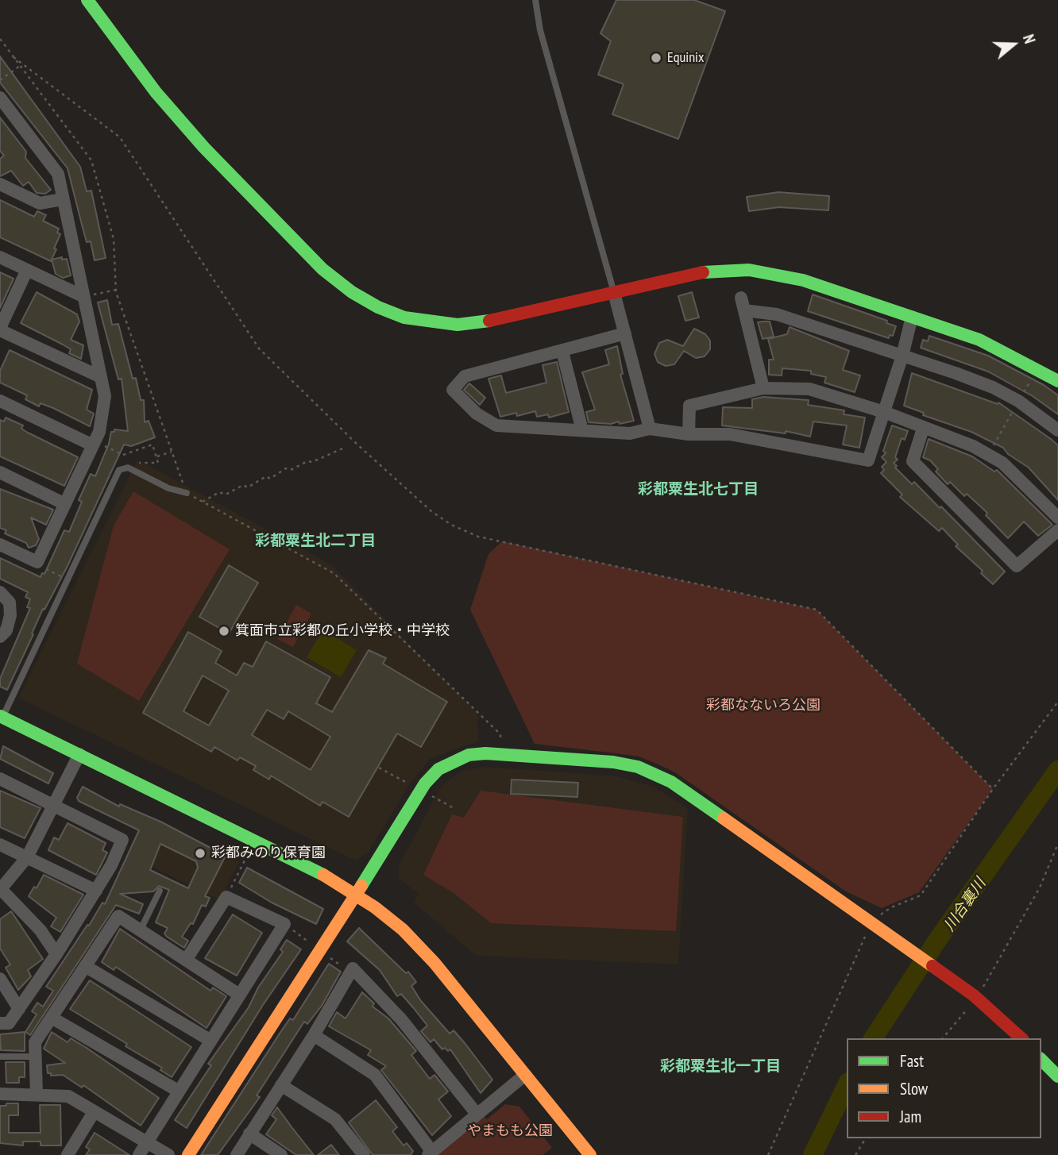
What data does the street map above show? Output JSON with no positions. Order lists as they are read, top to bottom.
{
  "districts": ["彩都粟生北七丁目", "彩都粟生北二丁目", "彩都粟生北一丁目"],
  "water": ["川合裏川"],
  "parks": ["彩都なないろ公園", "やまもも公園"],
  "places": ["Equinix", "箕面市立彩都の丘小学校・中学校", "彩都みのり保育園"],
  "legend": ["Fast", "Slow", "Jam"],
  "north": "right"
}
